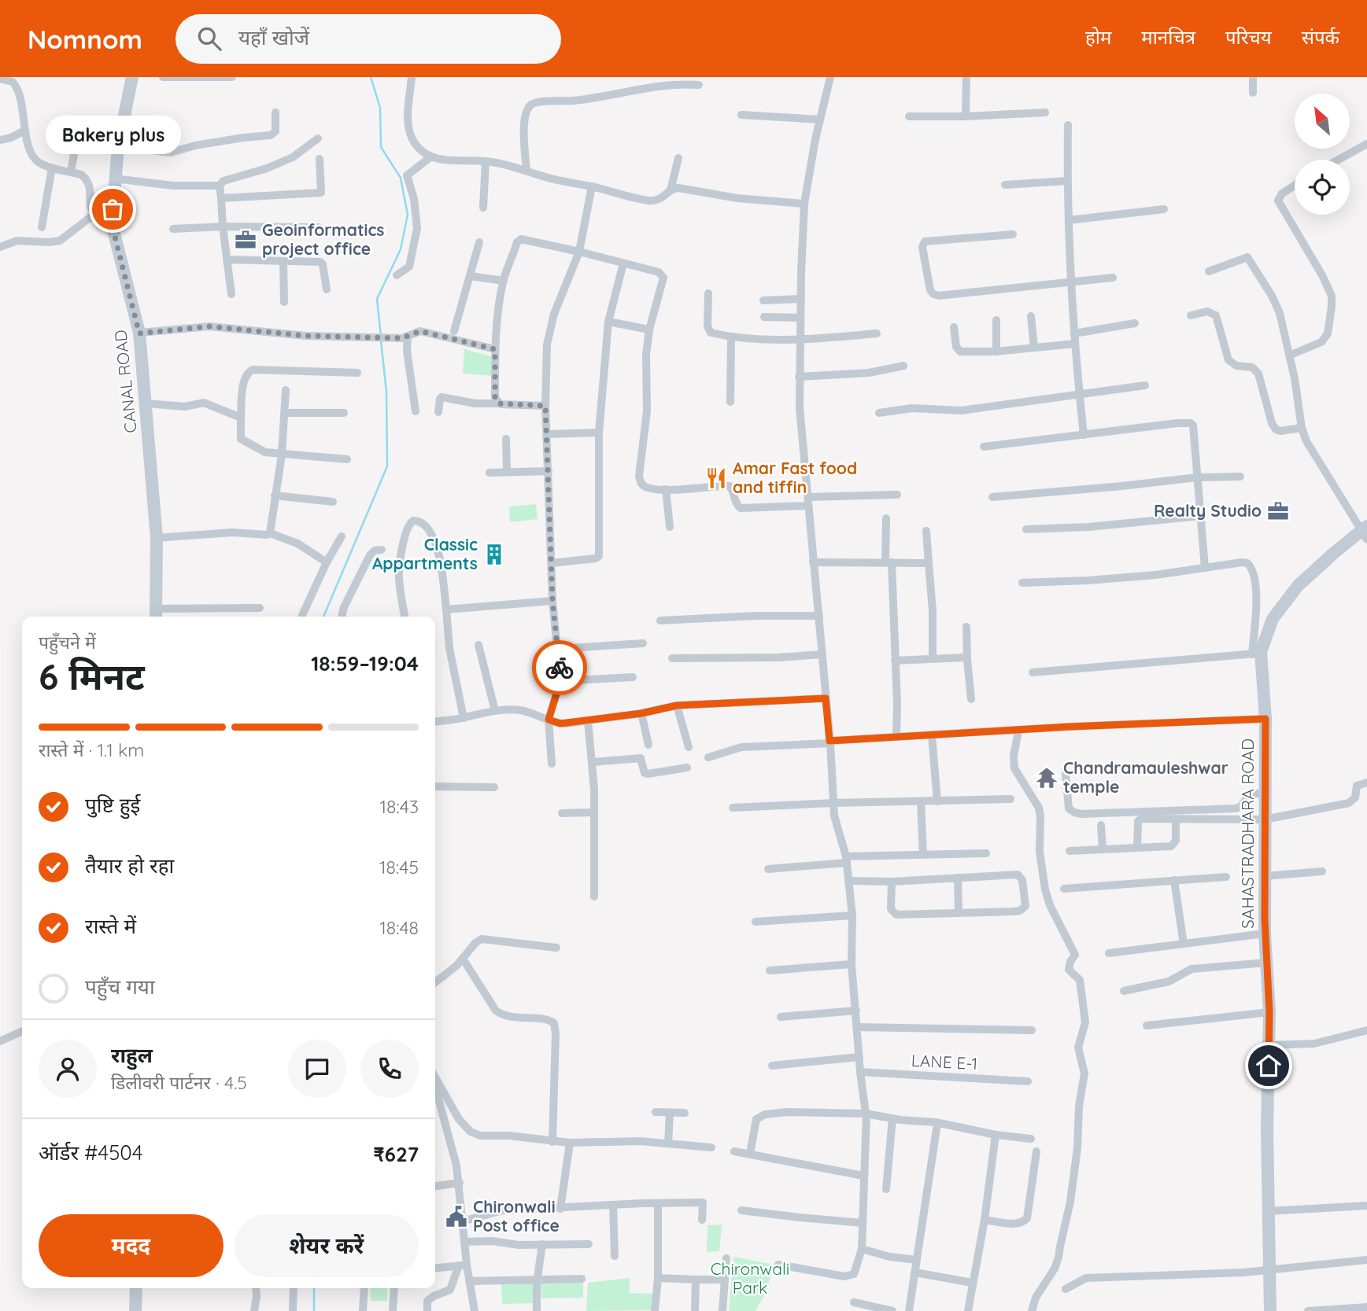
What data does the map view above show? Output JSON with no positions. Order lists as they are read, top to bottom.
{
  "streets": {
    "main road": ["CANAL ROAD", "SAHASTRADHARA ROAD"],
    "street": ["LANE E-1"]
  },
  "parks": ["Chironwali Park"],
  "places": {
    "other": ["Bakery plus"],
    "office": ["Geoinformatics project office", "Realty Studio"],
    "restaurant": ["Amar Fast food and tiffin"],
    "building": ["Classic Appartments"],
    "temple": ["Chandramauleshwar temple"],
    "public building": ["Chironwali Post office"]
  },
  "north": "top left",
  "page": {
    "header": "Nomnom",
    "search": "यहाँ खोजें",
    "nav": [
      "होम",
      "मानचित्र",
      "परिचय",
      "संपर्क"
    ],
    "bubble": "Bakery plus",
    "heading": ["6 मिनट", "पहुँचने में", "18:59–19:04"],
    "panel": [
      "राहुल",
      "डिलीवरी पार्टनर · 4.5",
      "ऑर्डर #4504",
      "₹627"
    ],
    "bar": "रास्ते में · 1.1 km",
    "list": [
      ["पुष्टि हुई", "18:43"],
      ["तैयार हो रहा", "18:45"],
      ["रास्ते में", "18:48"],
      "पहुँच गया"
    ],
    "buttons": ["मदद", "शेयर करें"]
  }
}
